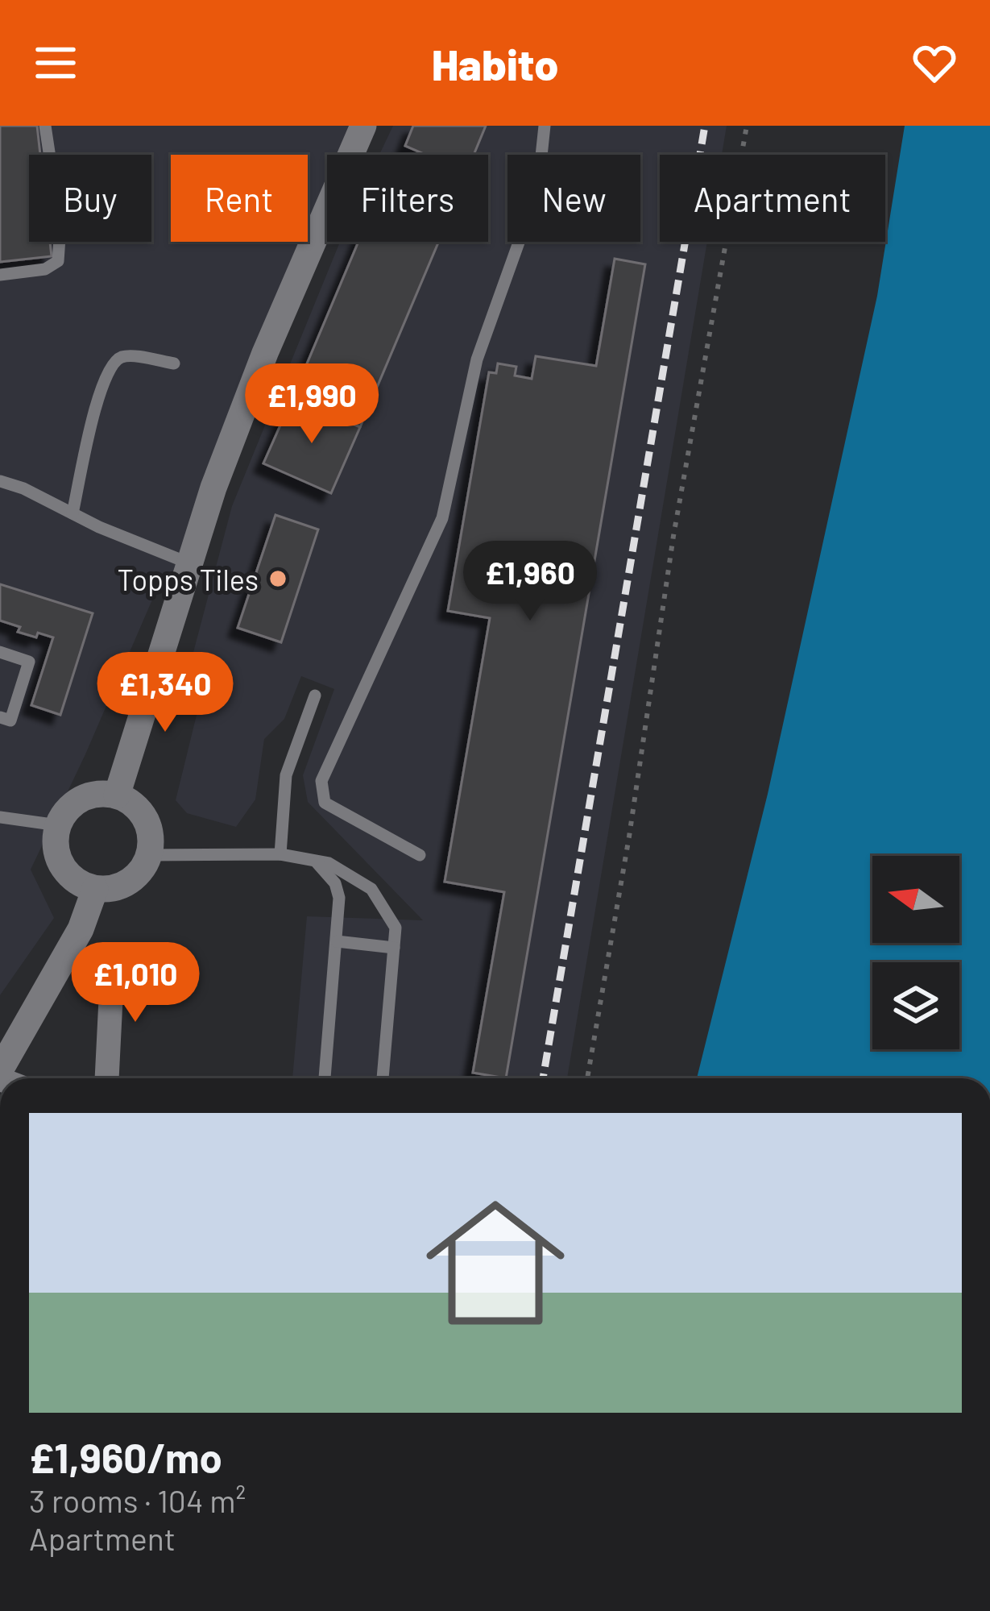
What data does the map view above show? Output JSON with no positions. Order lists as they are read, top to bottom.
{
  "places": ["Topps Tiles"],
  "north": "left",
  "page": {
    "header": "Habito",
    "chip": [
      "Buy",
      "Rent",
      "Filters",
      "New",
      "Apartment"
    ],
    "price": [
      "£1,990",
      "£1,960",
      "£1,340",
      "£1,010"
    ],
    "list": [
      {
        "name": "£1,960/mo",
        "note": "3 rooms · 104 m² · Apartment"
      }
    ]
  }
}
